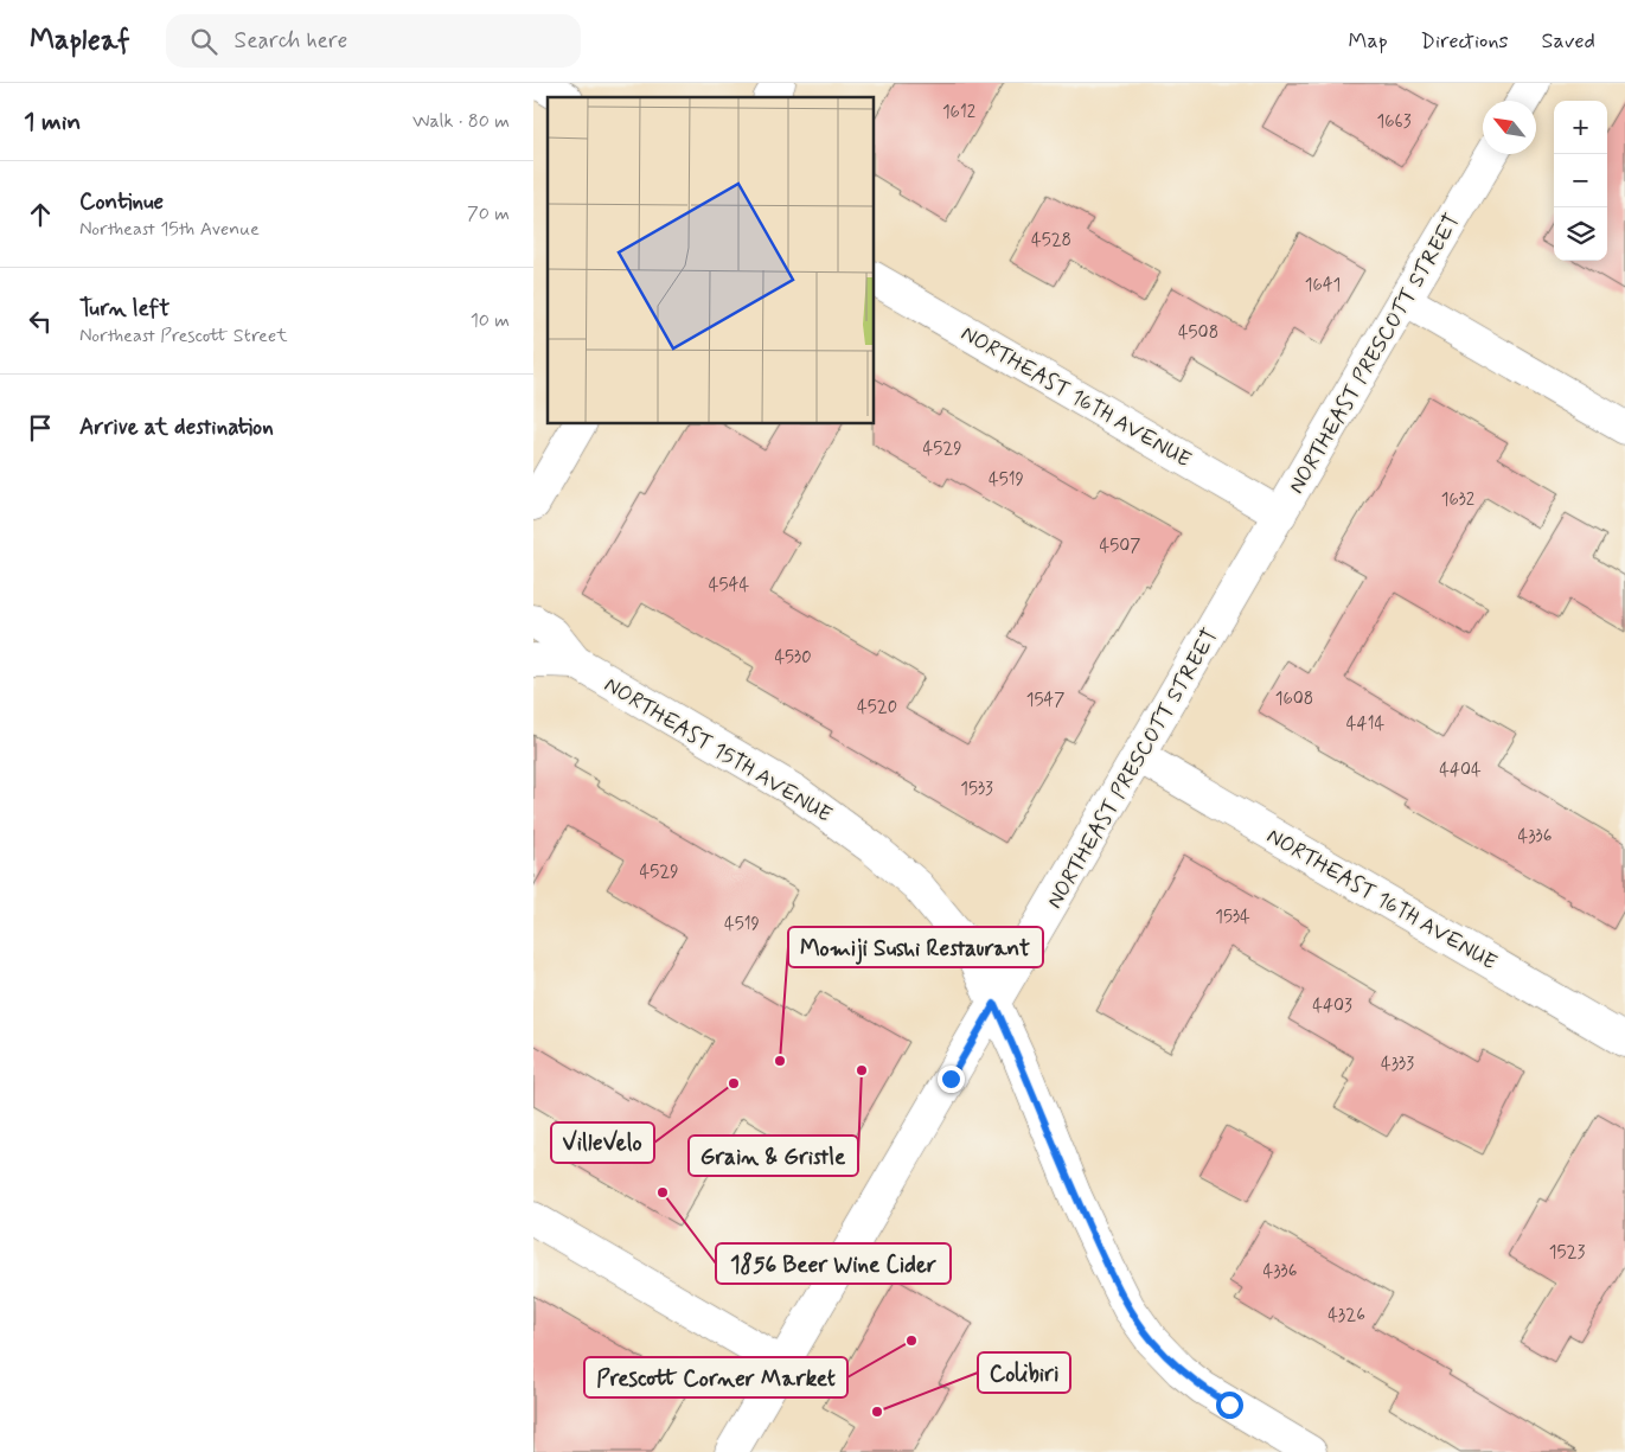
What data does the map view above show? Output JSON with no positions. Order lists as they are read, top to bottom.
{
  "streets": {
    "street": ["NORTHEAST PRESCOTT STREET", "NORTHEAST 16TH AVENUE", "NORTHEAST 15TH AVENUE"]
  },
  "crossings": [
    ["NORTHEAST PRESCOTT STREET", "NORTHEAST 16TH AVENUE"],
    ["NORTHEAST PRESCOTT STREET", "NORTHEAST 15TH AVENUE"]
  ],
  "places": [
    "Momiji Sushi Restaurant",
    "Grain & Gristle",
    "VilleVelo",
    "1856 Beer Wine Cider",
    "Prescott Corner Market",
    "Colibiri"
  ],
  "house_numbers": [
    "1612",
    "1663",
    "4528",
    "1641",
    "4508",
    "4529",
    "4519",
    "1632",
    "4507",
    "4544",
    "4530",
    "1608",
    "1547",
    "4520",
    "4414",
    "4404",
    "1533",
    "4336",
    "4529",
    "1534",
    "4519",
    "4403",
    "4333",
    "1523",
    "4336",
    "4326"
  ],
  "north": "top left",
  "page": {
    "header": "Mapleaf",
    "search": "Search here",
    "nav": ["Map", "Directions", "Saved"],
    "heading": ["1 min", "Walk · 80 m"],
    "map_buttons": ["+", "−"],
    "list": [
      ["Continue", "Northeast 15th Avenue", "70 m"],
      ["Turn left", "Northeast Prescott Street", "10 m"],
      "Arrive at destination"
    ]
  }
}
